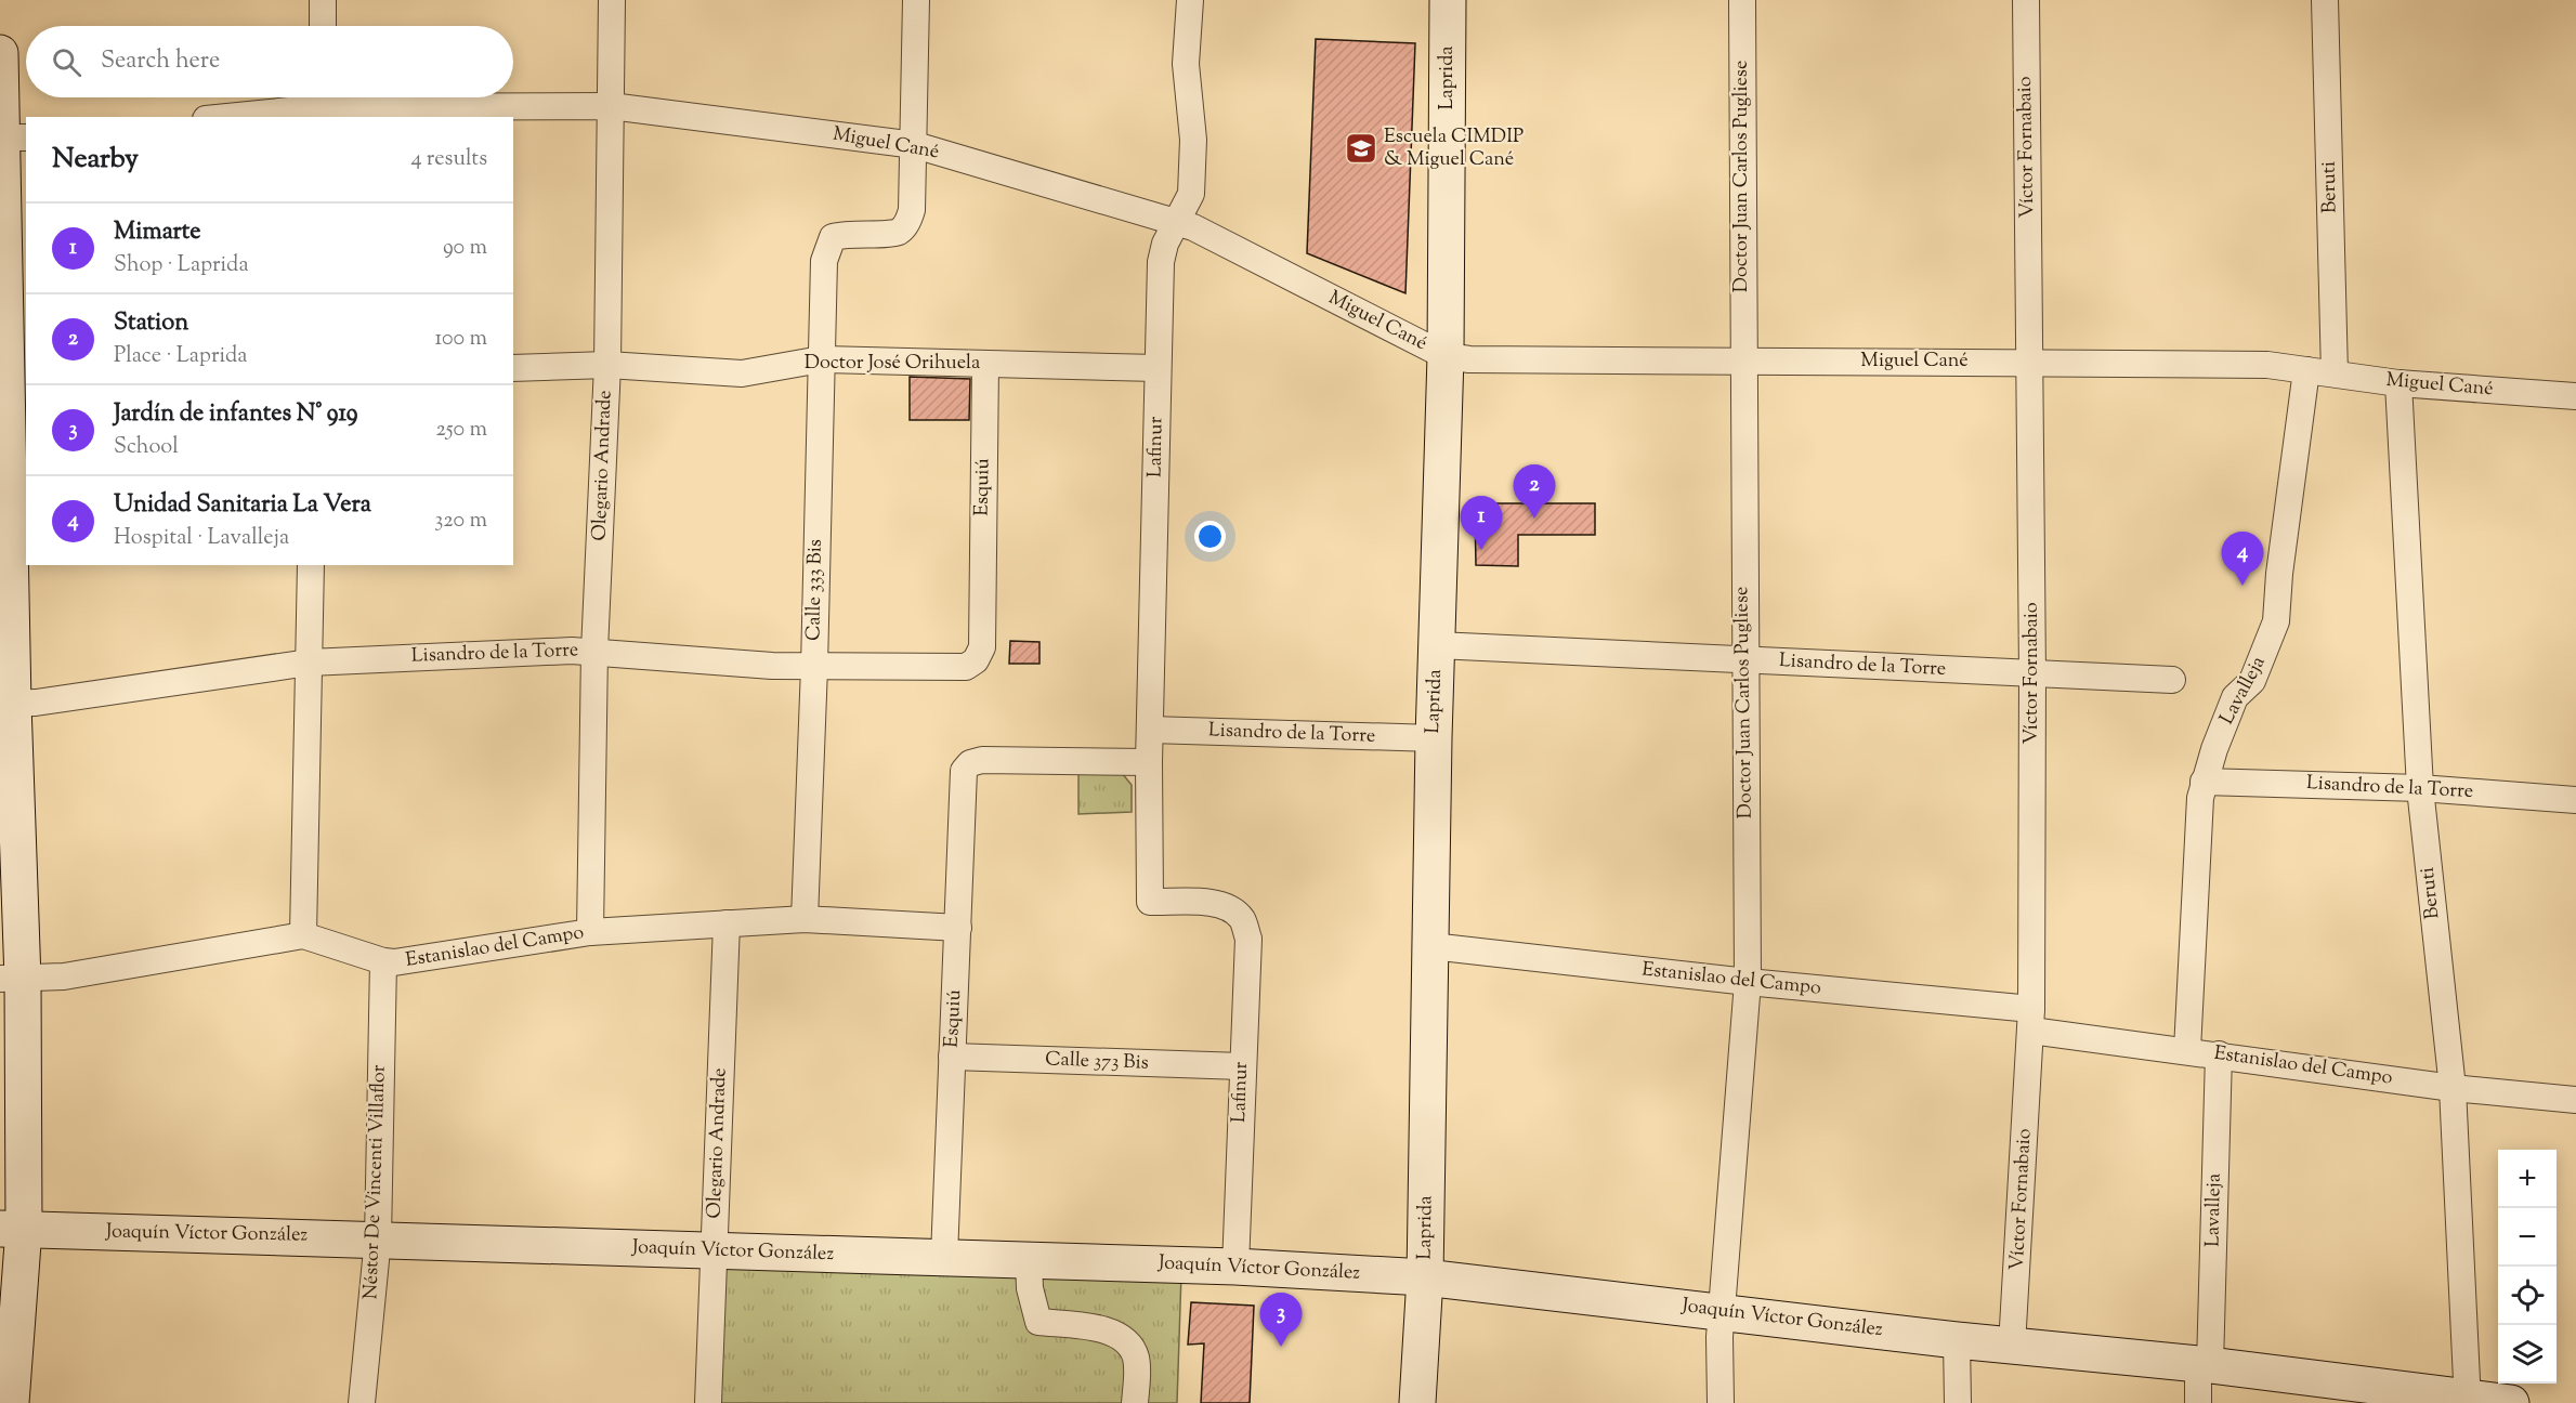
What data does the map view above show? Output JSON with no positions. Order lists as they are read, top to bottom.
{
  "streets": {
    "street": [
      "Laprida",
      "Miguel Cané",
      "Víctor Fornabaio",
      "Doctor Juan Carlos Pugliese",
      "Beruti",
      "Doctor José Orihuela",
      "Lafinur",
      "Olegario Andrade",
      "Esquiú",
      "Calle 333 Bis",
      "Lisandro de la Torre",
      "Lavalleja",
      "Estanislao del Campo",
      "Calle 373 Bis",
      "Néstor De Vincenti Villaflor",
      "Joaquín Víctor González"
    ]
  },
  "crossings": [
    ["Laprida", "Miguel Cané"],
    ["Laprida", "Lisandro de la Torre"],
    ["Laprida", "Estanislao del Campo"],
    ["Laprida", "Joaquín Víctor González"],
    ["Miguel Cané", "Víctor Fornabaio"],
    ["Miguel Cané", "Doctor Juan Carlos Pugliese"],
    ["Miguel Cané", "Beruti"],
    ["Miguel Cané", "Lafinur"],
    ["Miguel Cané", "Olegario Andrade"],
    ["Miguel Cané", "Calle 333 Bis"],
    ["Miguel Cané", "Lavalleja"],
    ["Víctor Fornabaio", "Lisandro de la Torre"],
    ["Víctor Fornabaio", "Estanislao del Campo"],
    ["Víctor Fornabaio", "Joaquín Víctor González"],
    ["Doctor Juan Carlos Pugliese", "Lisandro de la Torre"],
    ["Doctor Juan Carlos Pugliese", "Estanislao del Campo"],
    ["Doctor Juan Carlos Pugliese", "Joaquín Víctor González"],
    ["Beruti", "Lisandro de la Torre"],
    ["Beruti", "Estanislao del Campo"],
    ["Beruti", "Joaquín Víctor González"],
    ["Doctor José Orihuela", "Lafinur"],
    ["Doctor José Orihuela", "Olegario Andrade"],
    ["Doctor José Orihuela", "Esquiú"],
    ["Doctor José Orihuela", "Calle 333 Bis"],
    ["Lafinur", "Esquiú"],
    ["Lafinur", "Lisandro de la Torre"],
    ["Lafinur", "Calle 373 Bis"],
    ["Lafinur", "Joaquín Víctor González"],
    ["Olegario Andrade", "Lisandro de la Torre"],
    ["Olegario Andrade", "Estanislao del Campo"],
    ["Olegario Andrade", "Joaquín Víctor González"],
    ["Esquiú", "Lisandro de la Torre"],
    ["Esquiú", "Estanislao del Campo"],
    ["Esquiú", "Calle 373 Bis"],
    ["Esquiú", "Joaquín Víctor González"],
    ["Calle 333 Bis", "Lisandro de la Torre"],
    ["Calle 333 Bis", "Estanislao del Campo"],
    ["Lisandro de la Torre", "Lavalleja"],
    ["Lavalleja", "Estanislao del Campo"],
    ["Lavalleja", "Joaquín Víctor González"],
    ["Estanislao del Campo", "Néstor De Vincenti Villaflor"],
    ["Néstor De Vincenti Villaflor", "Joaquín Víctor González"]
  ],
  "places": {
    "school or university": ["Escuela CIMDIP & Miguel Cané"]
  },
  "page": {
    "search": "Search here",
    "heading": ["Nearby", "4 results"],
    "list": [
      {
        "mark": "1",
        "name": "Mimarte",
        "note": "Shop · Laprida",
        "value": "90 m"
      },
      {
        "mark": "2",
        "name": "Station",
        "note": "Place · Laprida",
        "value": "100 m"
      },
      {
        "mark": "3",
        "name": "Jardín de infantes N° 919",
        "note": "School",
        "value": "250 m"
      },
      {
        "mark": "4",
        "name": "Unidad Sanitaria La Vera",
        "note": "Hospital · Lavalleja",
        "value": "320 m"
      }
    ],
    "pins": [
      "2",
      "1",
      "4",
      "3"
    ],
    "map_buttons": ["+", "−"]
  }
}
